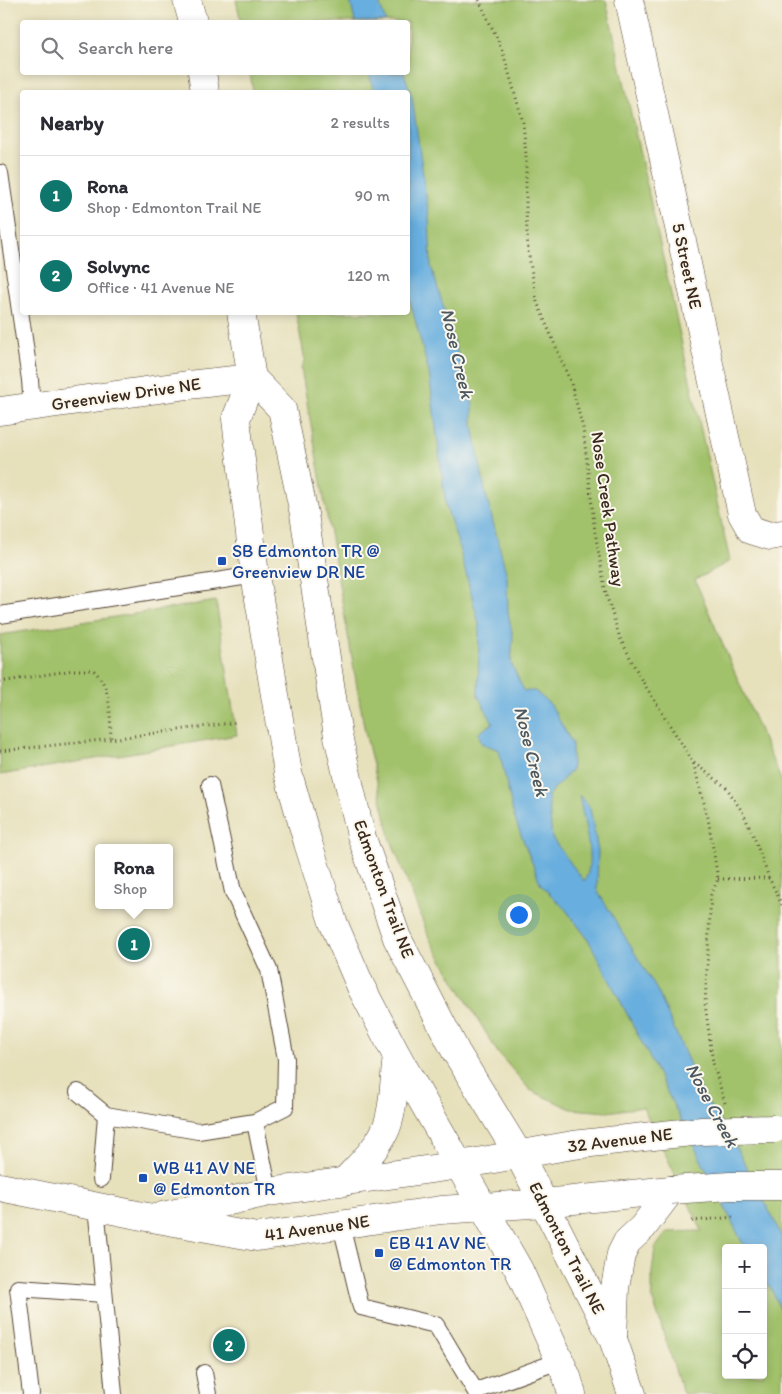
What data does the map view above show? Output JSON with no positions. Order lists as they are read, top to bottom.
{
  "streets": {
    "main road": [
      "5 Street NE",
      "Greenview Drive NE",
      "Edmonton Trail NE",
      "32 Avenue NE",
      "41 Avenue NE"
    ],
    "path": ["Nose Creek Pathway"]
  },
  "crossings": [
    ["Greenview Drive NE", "Edmonton Trail NE"],
    ["Edmonton Trail NE", "32 Avenue NE"],
    ["32 Avenue NE", "41 Avenue NE"]
  ],
  "water": ["Nose Creek"],
  "places": {
    "transit": ["SB Edmonton TR @ Greenview DR NE", "WB 41 AV NE @ Edmonton TR", "EB 41 AV NE @ Edmonton TR"]
  },
  "page": {
    "search": "Search here",
    "heading": ["Nearby", "2 results"],
    "list": [
      {
        "mark": "1",
        "name": "Rona",
        "note": "Shop · Edmonton Trail NE",
        "value": "90 m"
      },
      {
        "mark": "2",
        "name": "Solvync",
        "note": "Office · 41 Avenue NE",
        "value": "120 m"
      }
    ],
    "popup": ["Rona", "Shop"],
    "pins": ["1", "2"],
    "map_buttons": ["+", "−"]
  }
}
